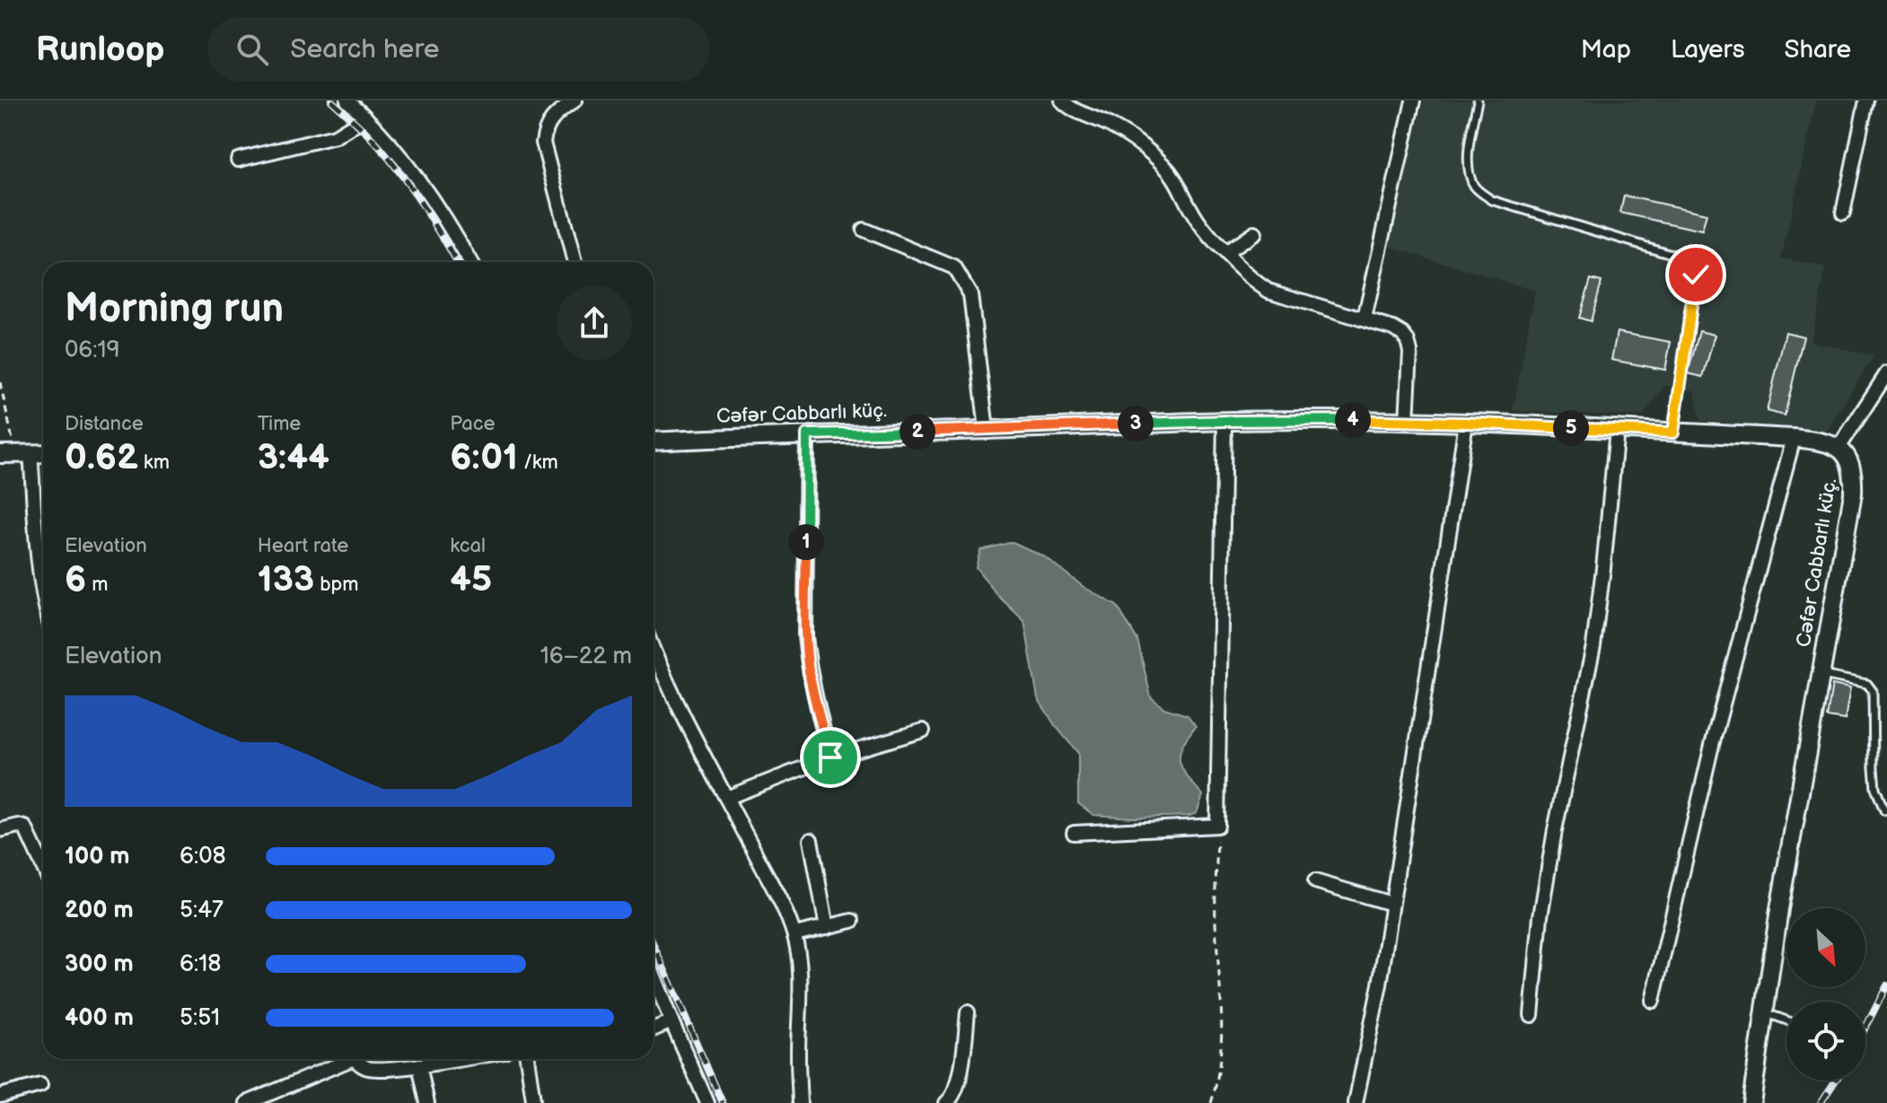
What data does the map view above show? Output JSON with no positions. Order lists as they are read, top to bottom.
{
  "streets": {
    "street": ["Cəfər Cabbarlı küç."]
  },
  "north": "bottom right",
  "page": {
    "header": "Runloop",
    "search": "Search here",
    "nav": ["Map", "Layers", "Share"],
    "heading": ["Morning run", "06:19"],
    "stats": [
      ["Distance", "0.62 km"],
      ["Time", "3:44"],
      ["Pace", "6:01 /km"],
      ["Elevation", "6 m"],
      ["Heart rate", "133 bpm"],
      ["kcal", "45"]
    ],
    "pins": [
      "4",
      "3",
      "5",
      "2",
      "1"
    ],
    "chart": ["Elevation", "16–22 m"],
    "list": [
      {
        "name": "100 m",
        "note": "6:08"
      },
      {
        "name": "200 m",
        "note": "5:47"
      },
      {
        "name": "300 m",
        "note": "6:18"
      },
      {
        "name": "400 m",
        "note": "5:51"
      }
    ]
  }
}
